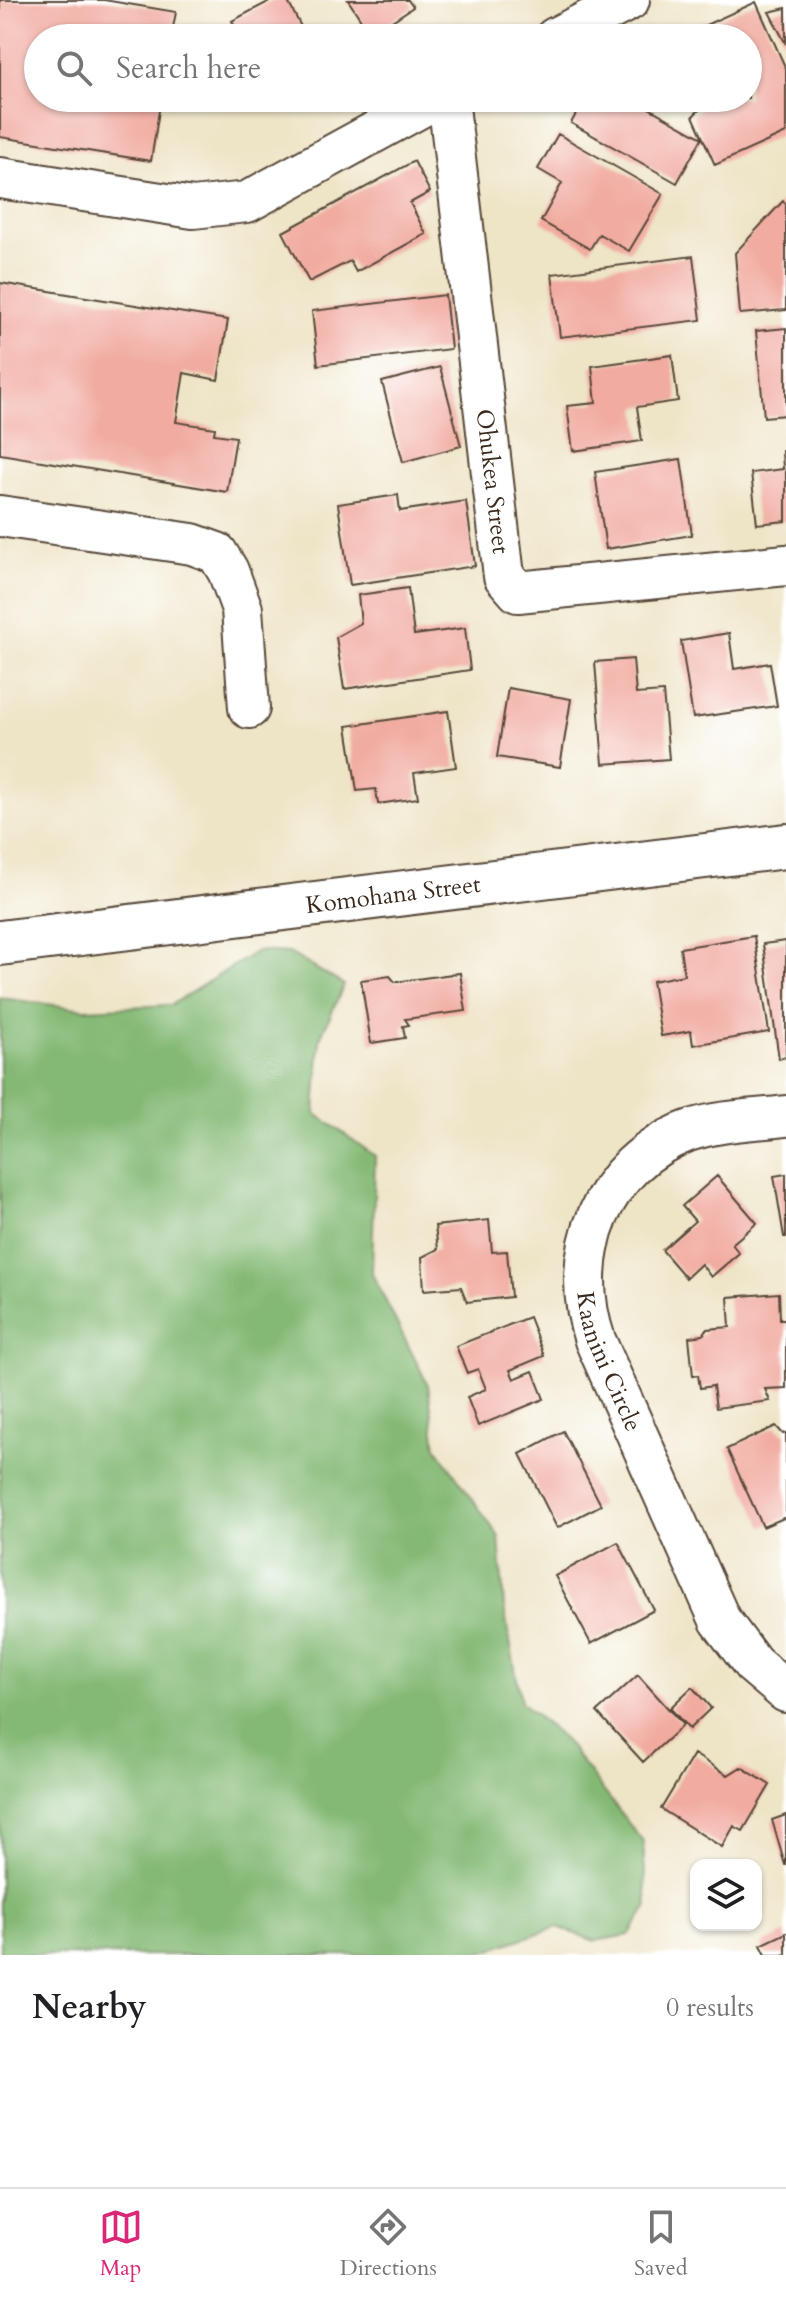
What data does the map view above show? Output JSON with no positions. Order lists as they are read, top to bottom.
{
  "streets": {
    "main road": ["Komohana Street"],
    "street": ["Ohukea Street", "Kaanini Circle"]
  },
  "page": {
    "search": "Search here",
    "heading": ["Nearby", "0 results"],
    "nav": ["Map", "Directions", "Saved"]
  }
}
